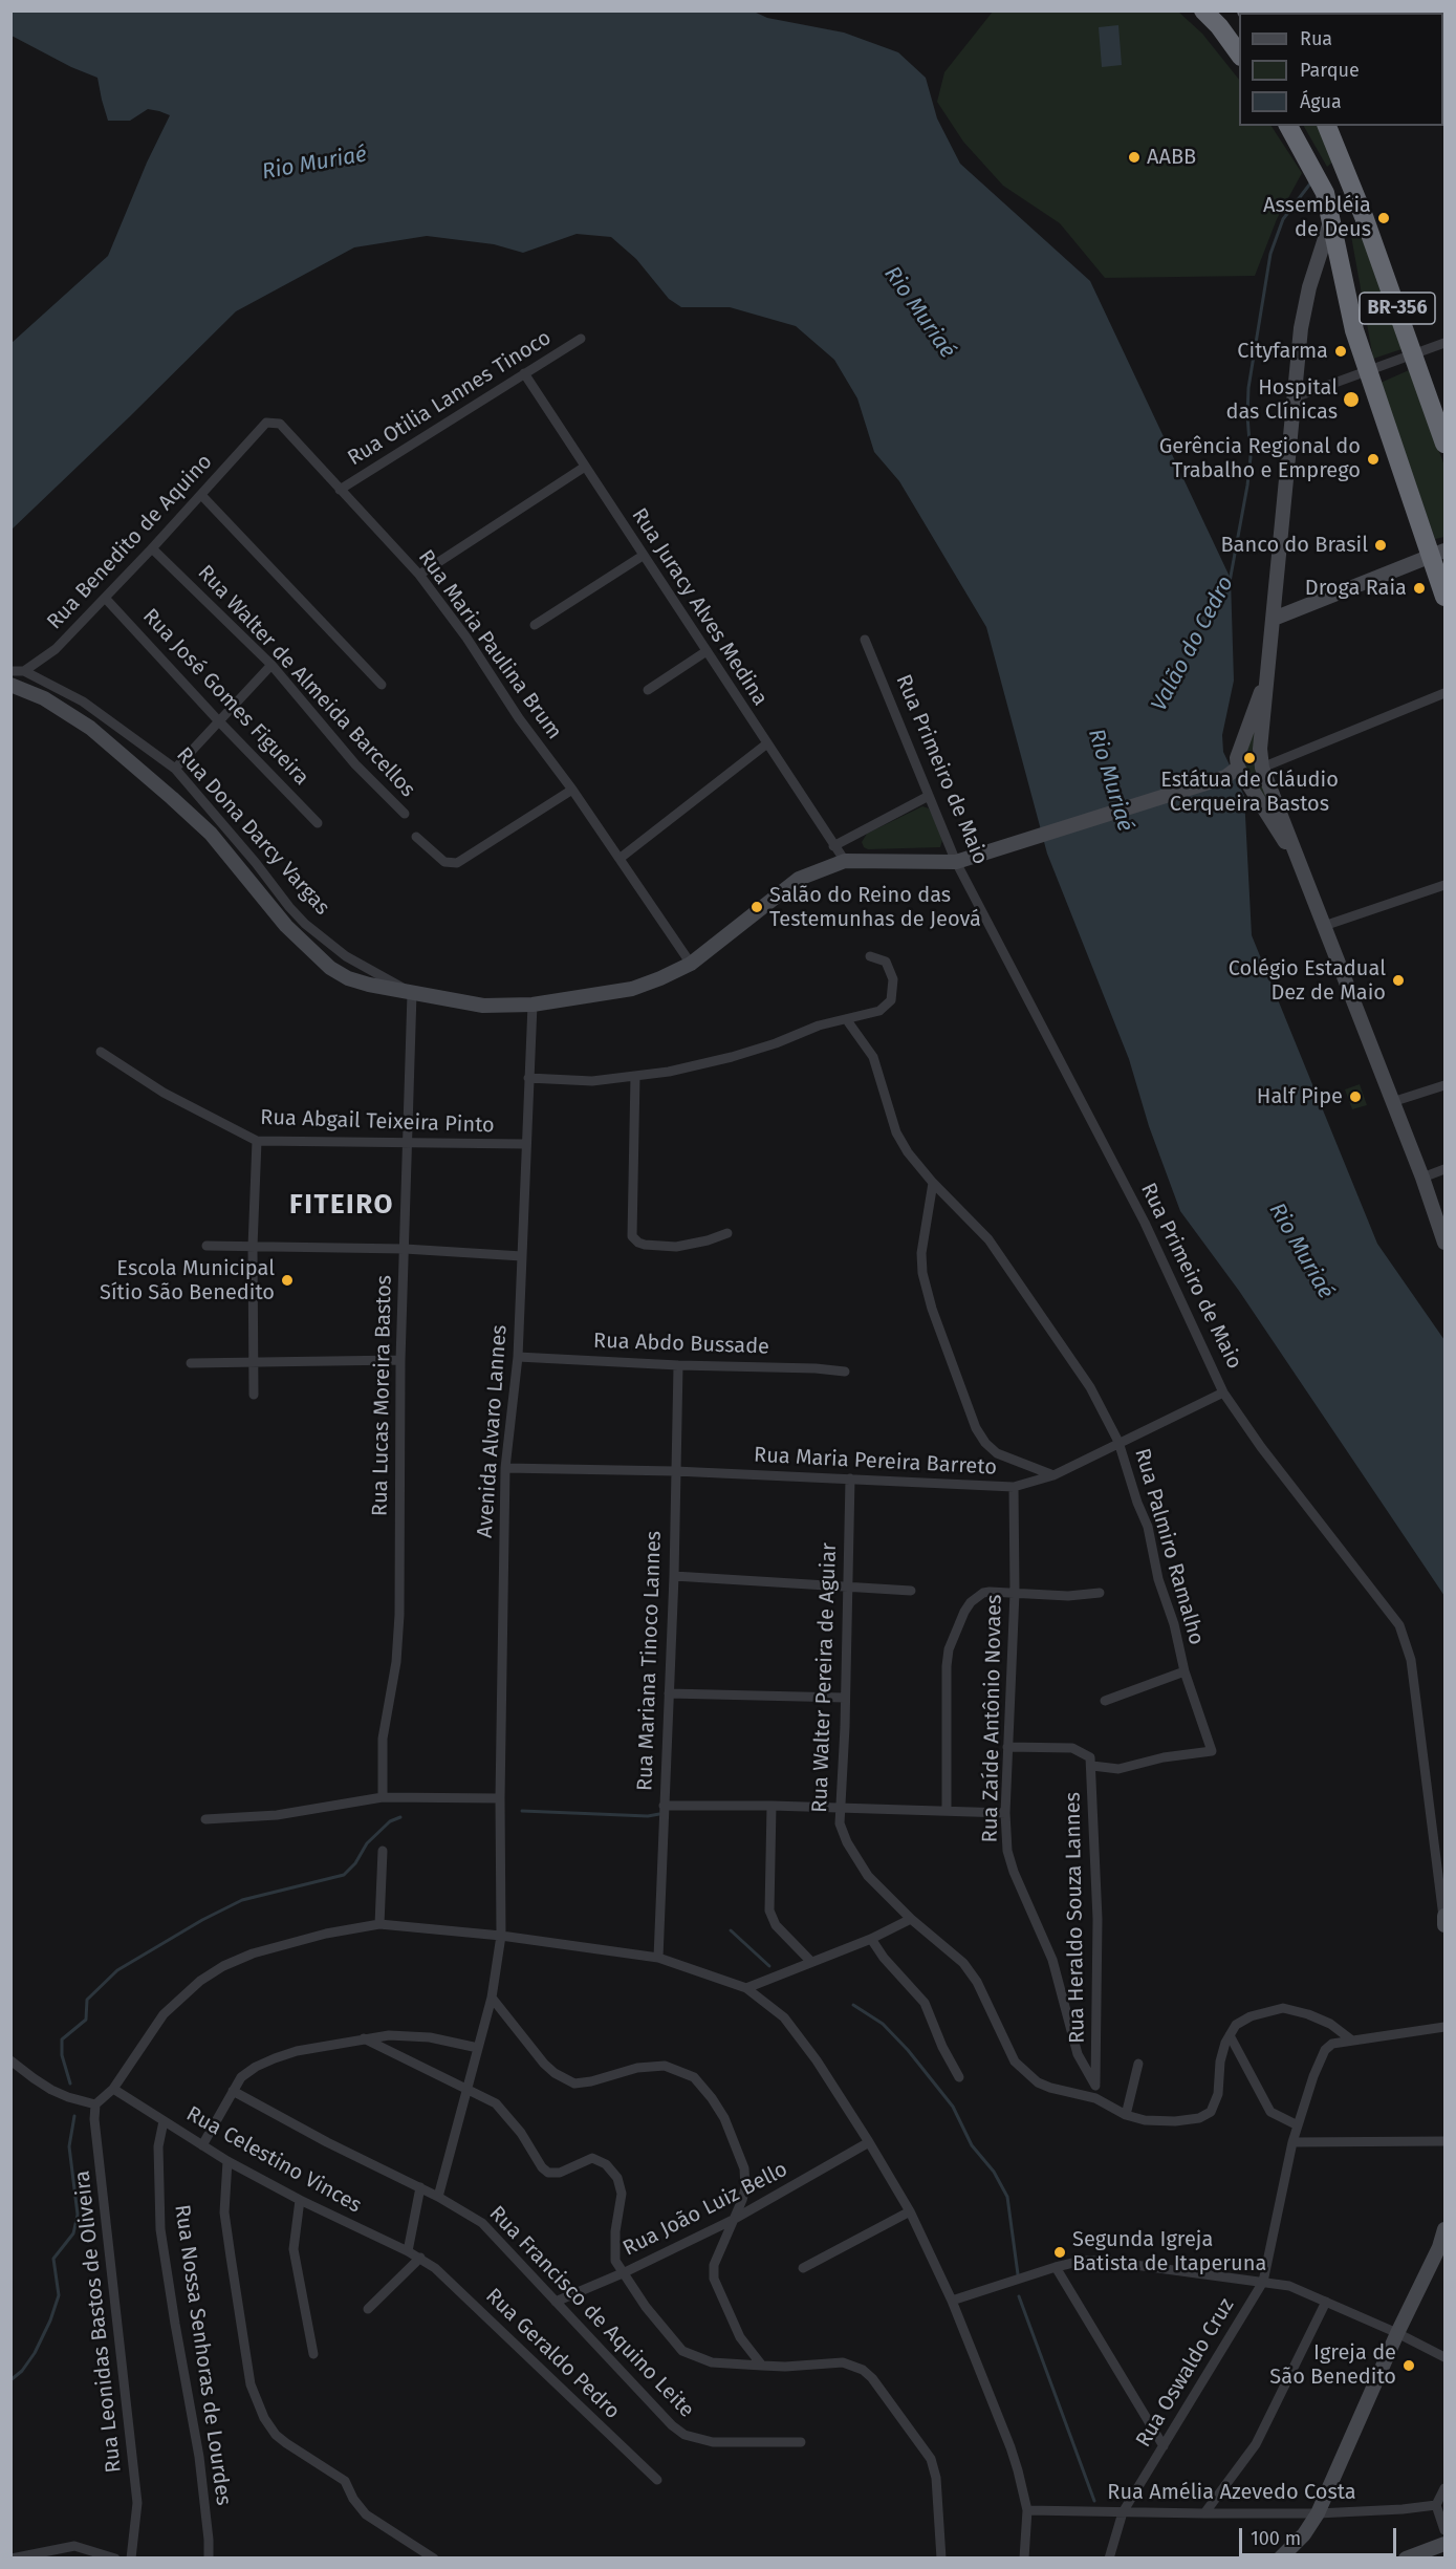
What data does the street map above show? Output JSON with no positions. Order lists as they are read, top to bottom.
{
  "streets": {
    "highway": ["BR-356"],
    "street": [
      "Rua Otilia Lannes Tinoco",
      "Rua Benedito de Aquino",
      "Rua Juracy Alves Medina",
      "Rua Maria Paulina Brum",
      "Rua Walter de Almeida Barcellos",
      "Rua José Gomes Figueira",
      "Rua Primeiro de Maio",
      "Rua Dona Darcy Vargas",
      "Rua Abgail Teixeira Pinto",
      "Rua Abdo Bussade",
      "Rua Lucas Moreira Bastos",
      "Avenida Alvaro Lannes",
      "Rua Maria Pereira Barreto",
      "Rua Palmiro Ramalho",
      "Rua Mariana Tinoco Lannes",
      "Rua Walter Pereira de Aguiar",
      "Rua Zaíde Antônio Novaes",
      "Rua Heraldo Souza Lannes",
      "Rua Celestino Vinces",
      "Rua João Luiz Bello",
      "Rua Francisco de Aquino Leite",
      "Rua Leonidas Bastos de Oliveira",
      "Rua Geraldo Pedro",
      "Rua Nossa Senhoras de Lourdes",
      "Rua Oswaldo Cruz",
      "Rua Amélia Azevedo Costa"
    ]
  },
  "crossings": [
    ["Rua Otilia Lannes Tinoco", "Rua Juracy Alves Medina"],
    ["Rua Otilia Lannes Tinoco", "Rua Maria Paulina Brum"],
    ["Rua Benedito de Aquino", "Rua Maria Paulina Brum"],
    ["Rua Benedito de Aquino", "Rua Walter de Almeida Barcellos"],
    ["Rua Benedito de Aquino", "Rua José Gomes Figueira"],
    ["Rua Benedito de Aquino", "Rua Dona Darcy Vargas"],
    ["Rua Juracy Alves Medina", "Rua Dona Darcy Vargas"],
    ["Rua Maria Paulina Brum", "Rua Dona Darcy Vargas"],
    ["Rua Primeiro de Maio", "Rua Dona Darcy Vargas"],
    ["Rua Primeiro de Maio", "Rua Maria Pereira Barreto"],
    ["Rua Dona Darcy Vargas", "Rua Lucas Moreira Bastos"],
    ["Rua Dona Darcy Vargas", "Avenida Alvaro Lannes"],
    ["Rua Abgail Teixeira Pinto", "Rua Lucas Moreira Bastos"],
    ["Rua Abgail Teixeira Pinto", "Avenida Alvaro Lannes"],
    ["Rua Abdo Bussade", "Avenida Alvaro Lannes"],
    ["Rua Abdo Bussade", "Rua Mariana Tinoco Lannes"],
    ["Avenida Alvaro Lannes", "Rua Maria Pereira Barreto"],
    ["Avenida Alvaro Lannes", "Rua Francisco de Aquino Leite"],
    ["Rua Maria Pereira Barreto", "Rua Palmiro Ramalho"],
    ["Rua Maria Pereira Barreto", "Rua Mariana Tinoco Lannes"],
    ["Rua Maria Pereira Barreto", "Rua Walter Pereira de Aguiar"],
    ["Rua Maria Pereira Barreto", "Rua Zaíde Antônio Novaes"],
    ["Rua Palmiro Ramalho", "Rua Heraldo Souza Lannes"],
    ["Rua Walter Pereira de Aguiar", "Rua Heraldo Souza Lannes"],
    ["Rua Zaíde Antônio Novaes", "Rua Heraldo Souza Lannes"],
    ["Rua Celestino Vinces", "Rua Geraldo Pedro"],
    ["Rua Celestino Vinces", "Rua Nossa Senhoras de Lourdes"],
    ["Rua João Luiz Bello", "Rua Francisco de Aquino Leite"],
    ["Rua Oswaldo Cruz", "Rua Amélia Azevedo Costa"]
  ],
  "districts": ["FITEIRO"],
  "water": ["Rio Muriaé", "Valão do Cedro"],
  "places": [
    "AABB",
    "Assembléia de Deus",
    "Cityfarma",
    "Hospital das Clínicas",
    "Gerência Regional do Trabalho e Emprego",
    "Banco do Brasil",
    "Droga Raia",
    "Estátua de Cláudio Cerqueira Bastos",
    "Salão do Reino das Testemunhas de Jeová",
    "Colégio Estadual Dez de Maio",
    "Half Pipe",
    "Escola Municipal Sítio São Benedito",
    "Segunda Igreja Batista de Itaperuna",
    "Igreja de São Benedito"
  ],
  "legend": ["Rua", "Parque", "Água"],
  "scale_bar": "100 m"
}
